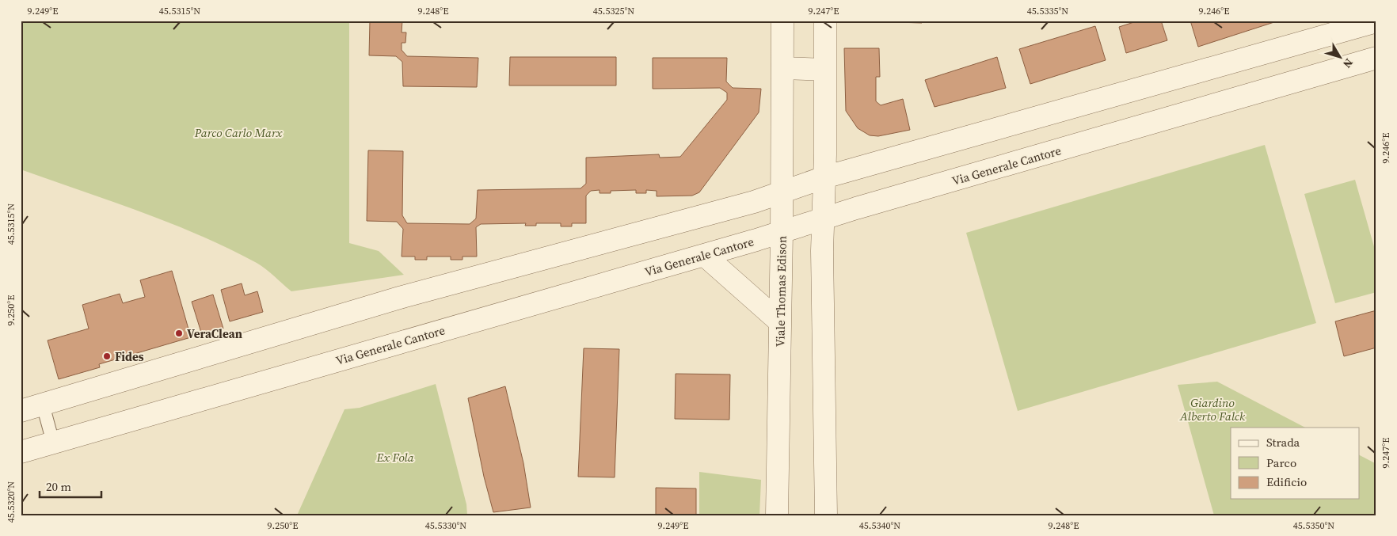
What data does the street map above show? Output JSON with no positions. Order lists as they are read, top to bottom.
{
  "streets": {
    "street": ["Via Generale Cantore", "Viale Thomas Edison"]
  },
  "crossings": [
    ["Via Generale Cantore", "Viale Thomas Edison"]
  ],
  "parks": ["Parco Carlo Marx", "Giardino Alberto Falck", "Ex Fola"],
  "places": ["VeraClean", "Fides"],
  "legend": ["Strada", "Parco", "Edificio"],
  "scale_bar": "20 m",
  "north": "bottom right",
  "coordinates": [
    "9.249°E",
    "45.5315°N",
    "9.248°E",
    "45.5325°N",
    "9.247°E",
    "45.5335°N",
    "9.246°E",
    "9.250°E",
    "45.5320°N",
    "45.5330°N",
    "45.5340°N",
    "45.5350°N"
  ]
}
